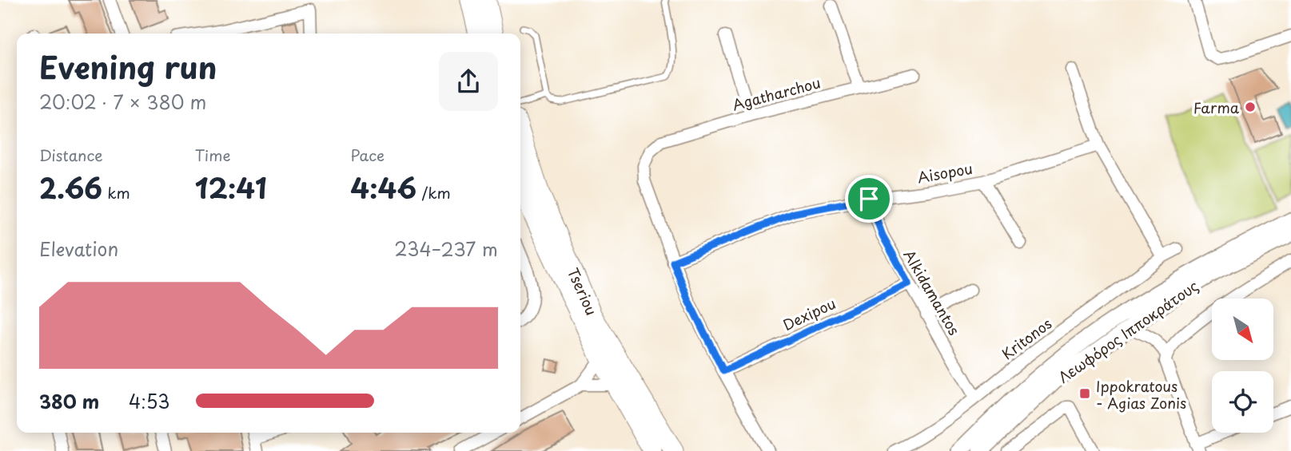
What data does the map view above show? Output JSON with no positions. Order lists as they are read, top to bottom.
{
  "streets": {
    "main road": ["Tseriou", "Λεωφόρος Ιπποκράτους"],
    "street": [
      "Agatharchou",
      "Aisopou",
      "Alkidamantos",
      "Dexipou",
      "Kritonos"
    ]
  },
  "crossings": [
    ["Agatharchou", "Aisopou"],
    ["Aisopou", "Alkidamantos"],
    ["Alkidamantos", "Dexipou"],
    ["Alkidamantos", "Kritonos"]
  ],
  "places": {
    "other": ["Farma"],
    "transit": ["Ippokratous - Agias Zonis"]
  },
  "north": "bottom right",
  "page": {
    "heading": ["Evening run", "20:02 · 7 × 380 m"],
    "stats": [
      ["Distance", "2.66 km"],
      ["Time", "12:41"],
      ["Pace", "4:46 /km"]
    ],
    "chart": ["Elevation", "234–237 m"],
    "list": [
      {
        "name": "380 m",
        "note": "4:53"
      }
    ]
  }
}
